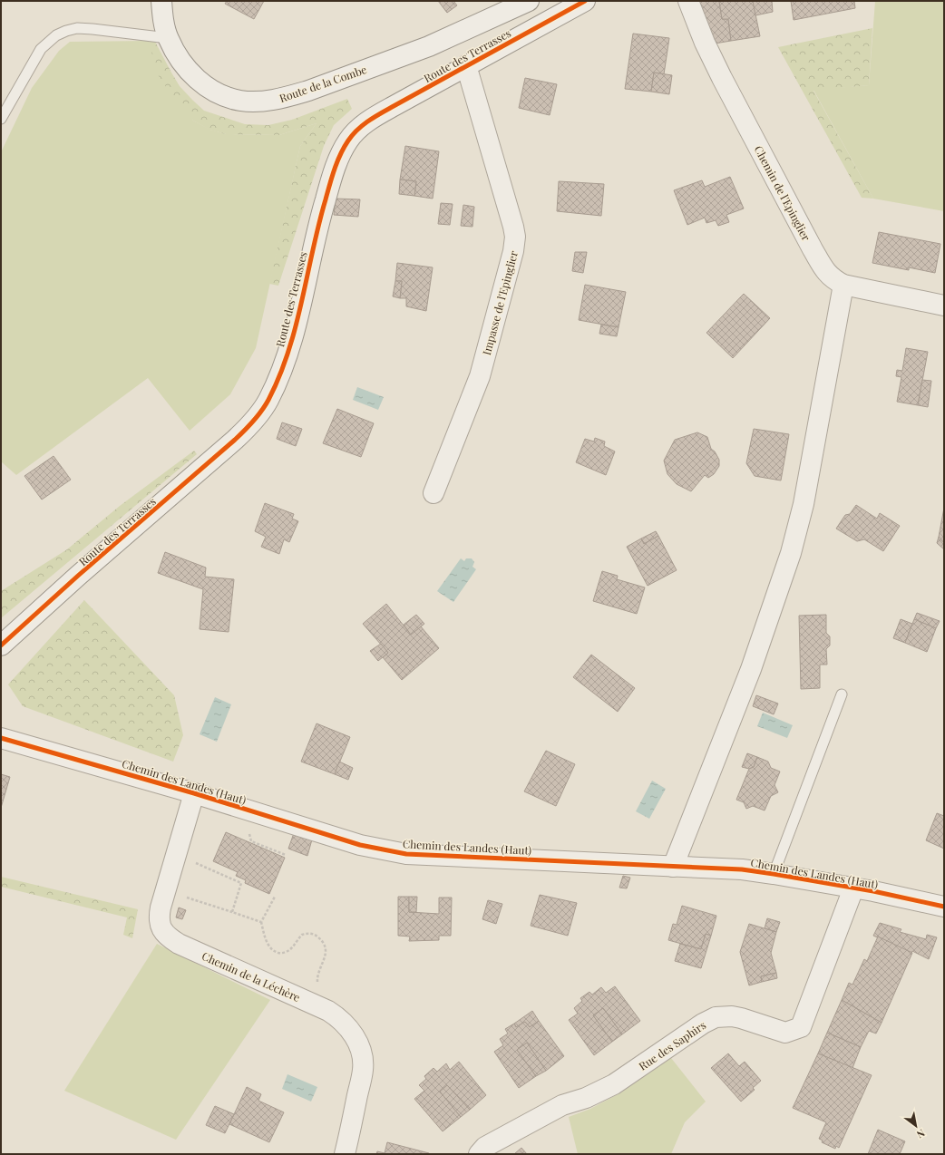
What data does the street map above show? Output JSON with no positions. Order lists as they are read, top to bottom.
{
  "streets": {
    "street": [
      "Route des Terrasses",
      "Route de la Combe",
      "Chemin de l'Epinglier",
      "Impasse de l'Epinglier",
      "Chemin des Landes (Haut)",
      "Chemin de la Léchère",
      "Rue des Saphirs"
    ]
  },
  "crossings": [
    ["Route des Terrasses", "Impasse de l'Epinglier"],
    ["Chemin des Landes (Haut)", "Chemin de la Léchère"],
    ["Chemin des Landes (Haut)", "Rue des Saphirs"]
  ],
  "north": "bottom right"
}
